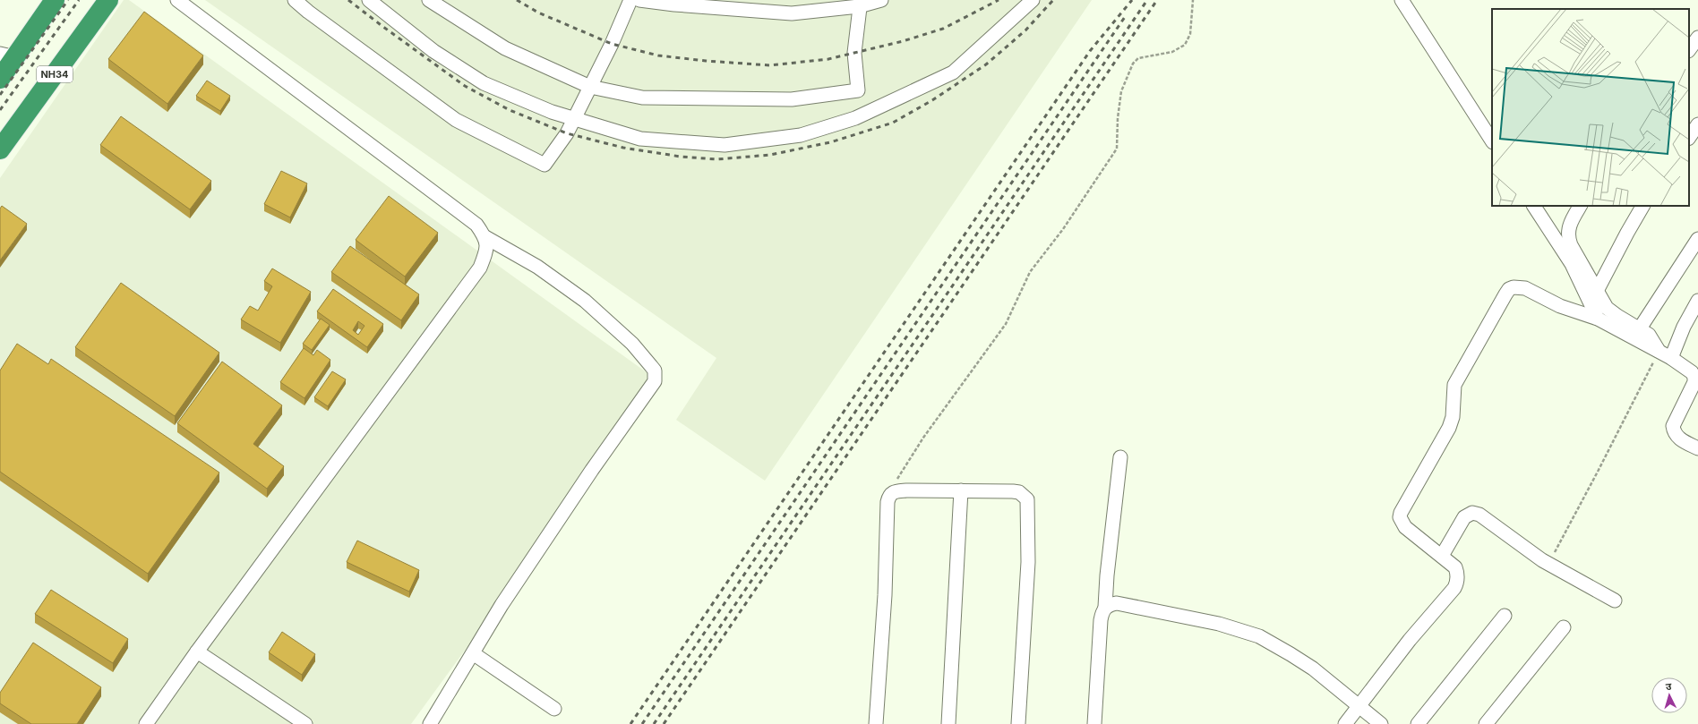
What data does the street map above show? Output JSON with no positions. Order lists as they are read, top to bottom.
{
  "streets": {
    "highway": ["NH34"]
  },
  "north": "top"
}
